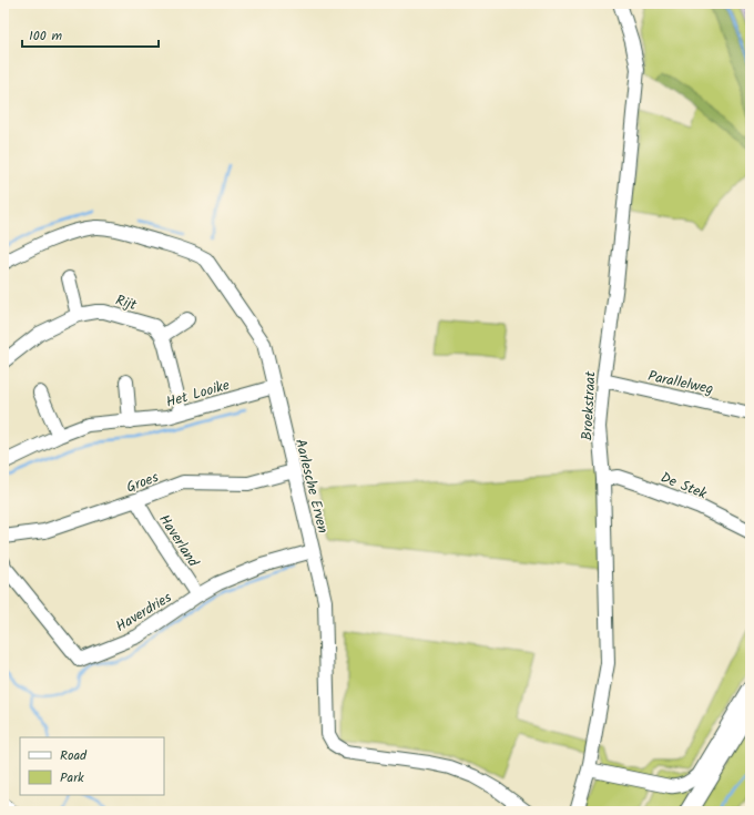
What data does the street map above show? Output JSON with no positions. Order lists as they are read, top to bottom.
{
  "streets": {
    "street": [
      "Rijt",
      "Parallelweg",
      "Het Looike",
      "Broekstraat",
      "Groes",
      "De Stek",
      "Aarlesche Erven",
      "Haverland",
      "Haverdries"
    ]
  },
  "crossings": [
    ["Parallelweg", "Broekstraat"],
    ["Het Looike", "Aarlesche Erven"],
    ["Broekstraat", "De Stek"],
    ["Groes", "Aarlesche Erven"],
    ["Groes", "Haverland"],
    ["Aarlesche Erven", "Haverdries"],
    ["Haverland", "Haverdries"]
  ],
  "legend": ["Road", "Park"],
  "scale_bar": "100 m"
}
